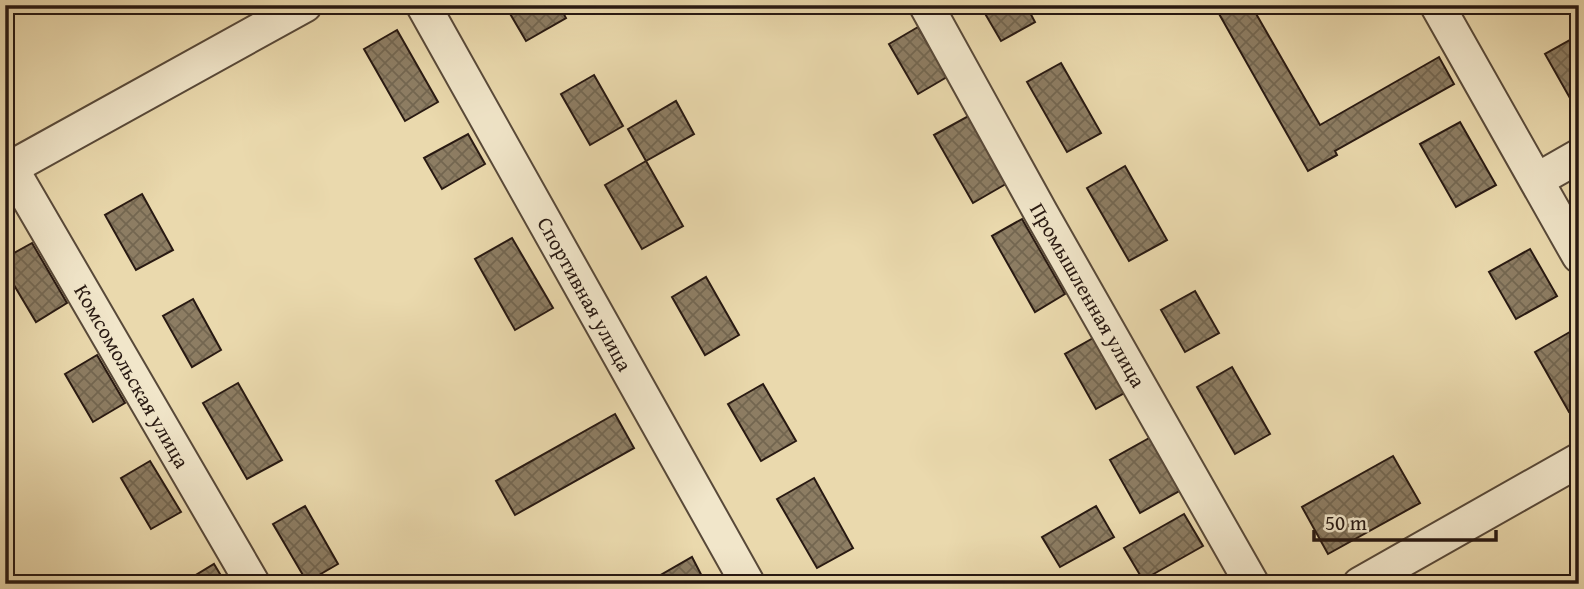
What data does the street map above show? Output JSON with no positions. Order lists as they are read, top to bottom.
{
  "streets": {
    "street": ["Спортивная улица", "Промышленная улица", "Комсомольская улица"]
  },
  "scale_bar": "50 m"
}
